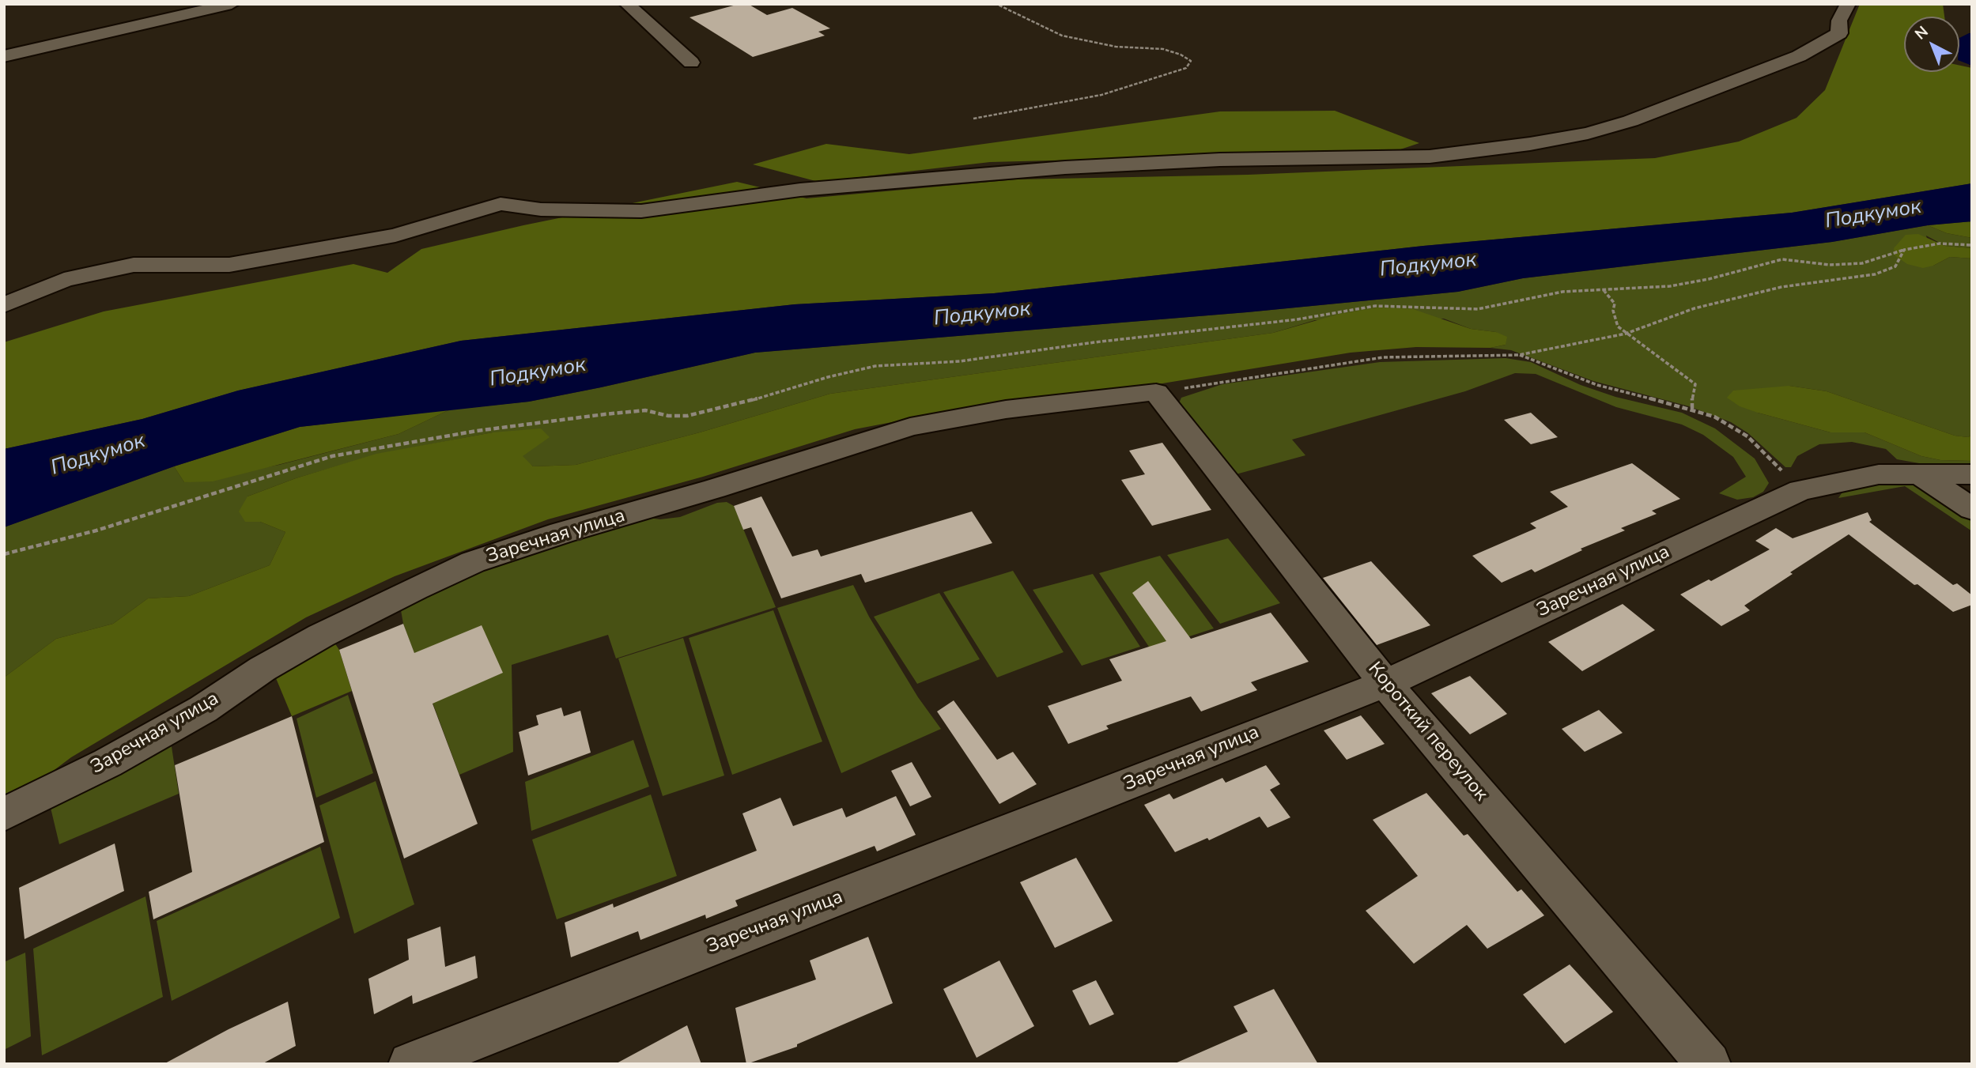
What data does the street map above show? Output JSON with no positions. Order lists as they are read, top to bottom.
{
  "streets": {
    "street": ["Заречная улица", "Короткий переулок"]
  },
  "crossings": [
    ["Заречная улица", "Короткий переулок"]
  ],
  "water": ["Подкумок"],
  "north": "top left"
}
